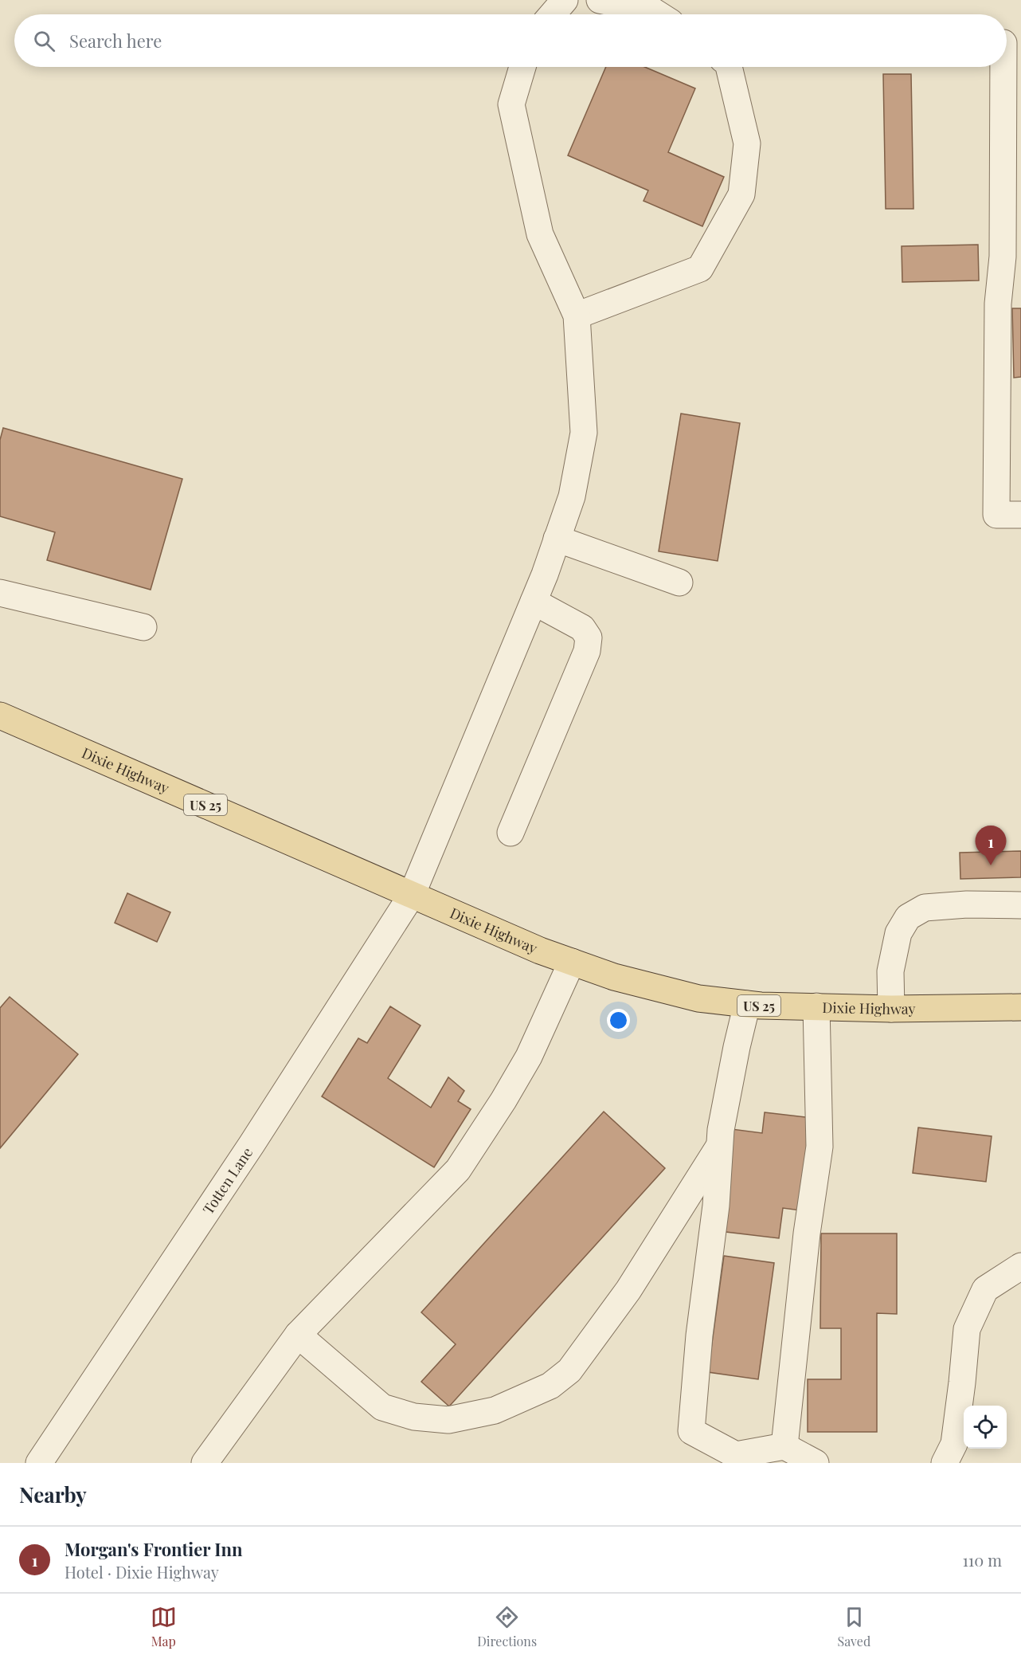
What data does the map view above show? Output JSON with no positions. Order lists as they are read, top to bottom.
{
  "streets": {
    "main road": ["Dixie Highway", "US 25"],
    "street": ["Totten Lane"]
  },
  "crossings": [
    ["Dixie Highway", "Totten Lane"]
  ],
  "page": {
    "search": "Search here",
    "pins": "1",
    "heading": "Nearby",
    "list": [
      {
        "mark": "1",
        "name": "Morgan's Frontier Inn",
        "note": "Hotel · Dixie Highway",
        "value": "110 m"
      }
    ],
    "nav": ["Map", "Directions", "Saved"]
  }
}
